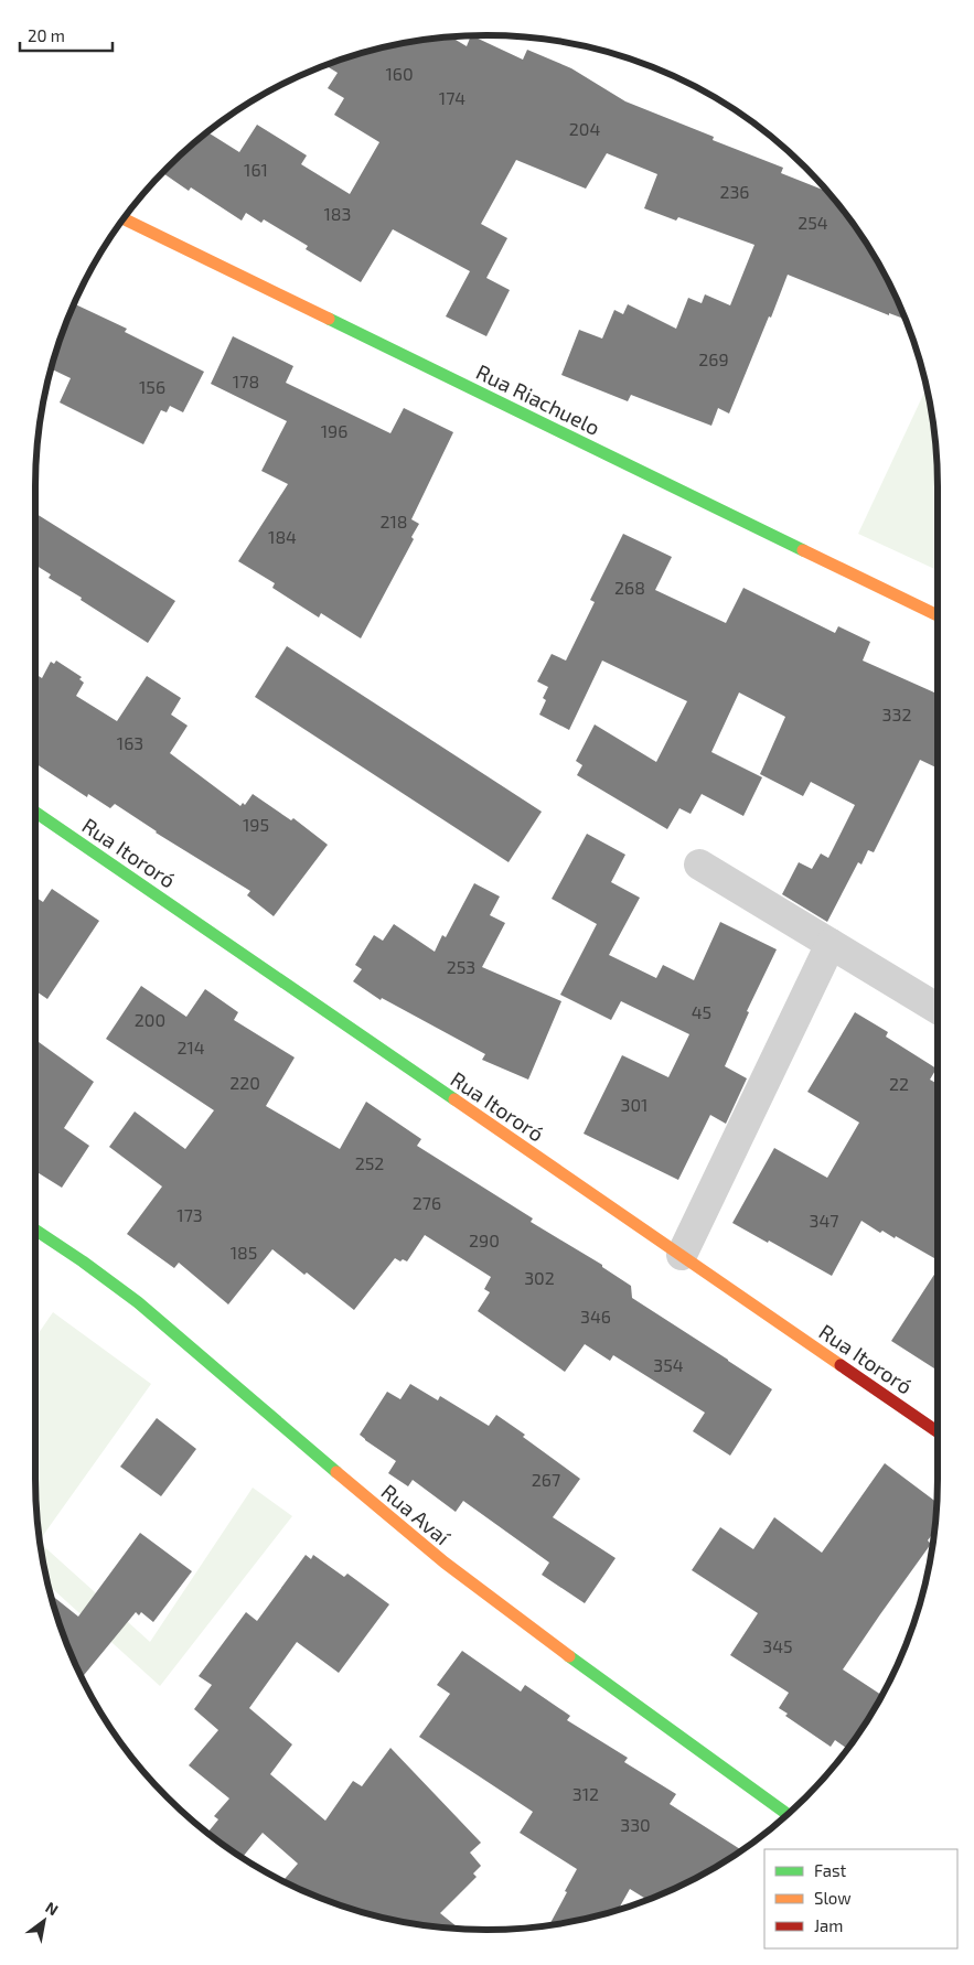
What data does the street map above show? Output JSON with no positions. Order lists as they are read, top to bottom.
{
  "streets": {
    "street": ["Rua Riachuelo", "Rua Itororó", "Rua Avaí"]
  },
  "house_numbers": [
    "160",
    "174",
    "204",
    "161",
    "236",
    "183",
    "254",
    "269",
    "178",
    "156",
    "196",
    "218",
    "184",
    "268",
    "332",
    "163",
    "195",
    "253",
    "45",
    "200",
    "214",
    "220",
    "22",
    "301",
    "252",
    "276",
    "173",
    "347",
    "290",
    "185",
    "302",
    "346",
    "354",
    "267",
    "345",
    "312",
    "330"
  ],
  "legend": ["Fast", "Slow", "Jam"],
  "scale_bar": "20 m",
  "north": "top right"
}
